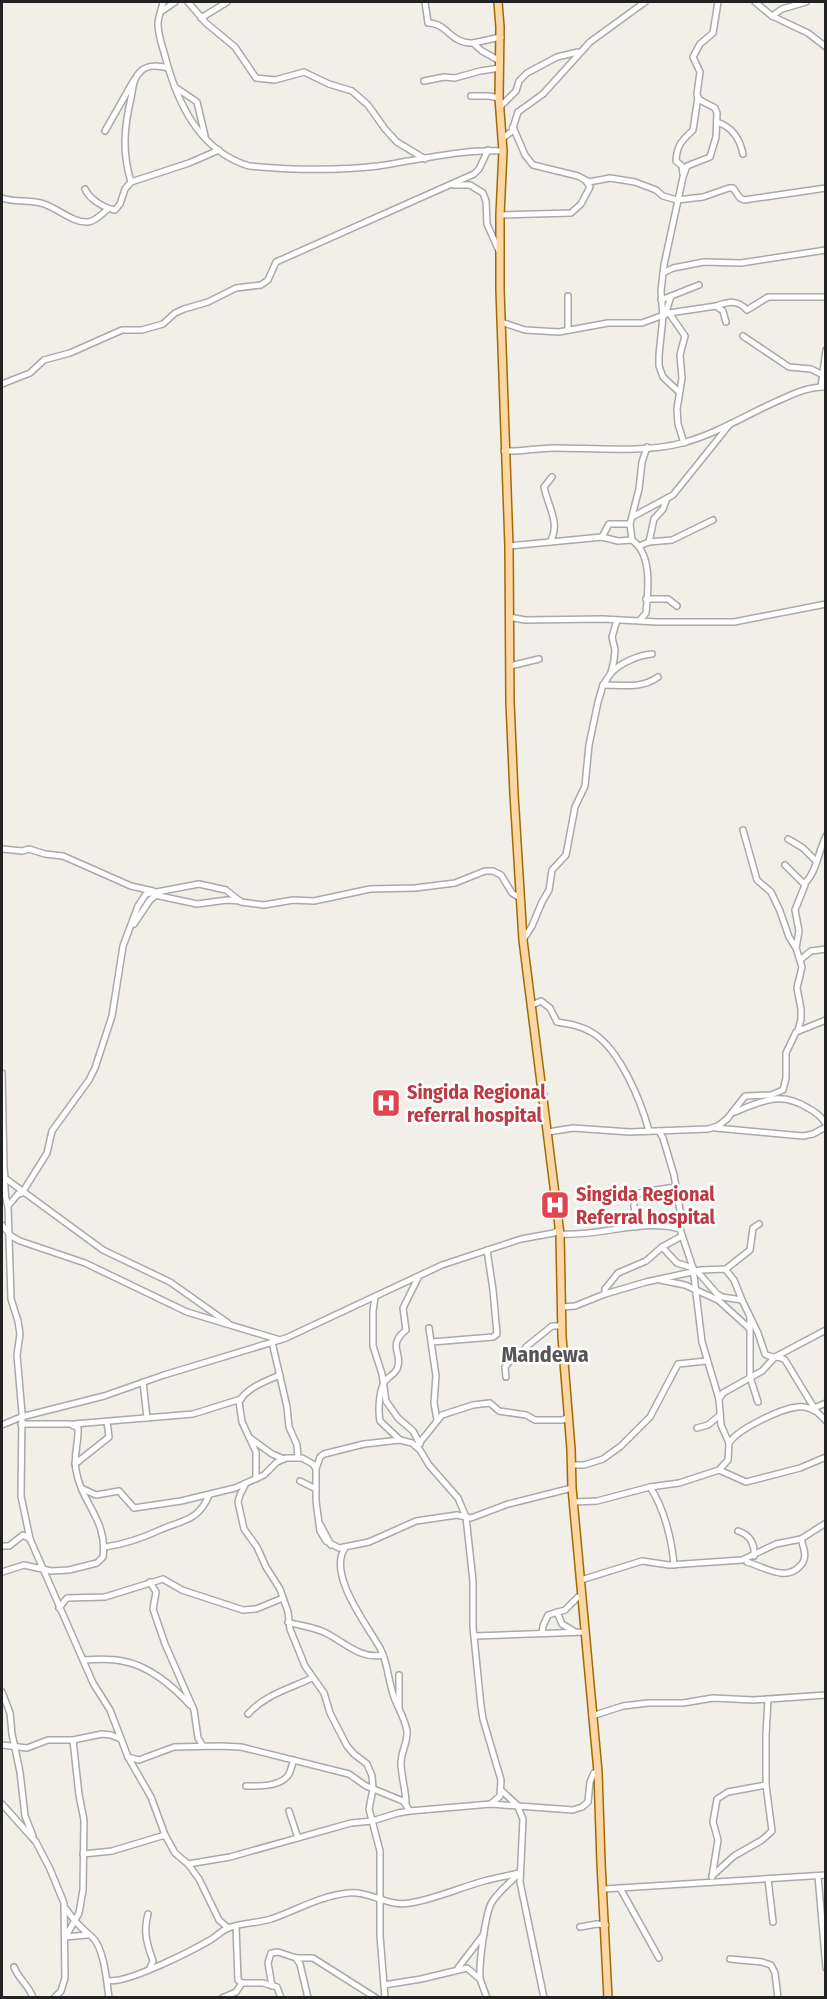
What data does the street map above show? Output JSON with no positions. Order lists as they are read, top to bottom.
{
  "districts": ["Mandewa"],
  "places": {
    "hospital": ["Singida Regional referral hospital", "Singida Regional Referral hospital"]
  }
}
